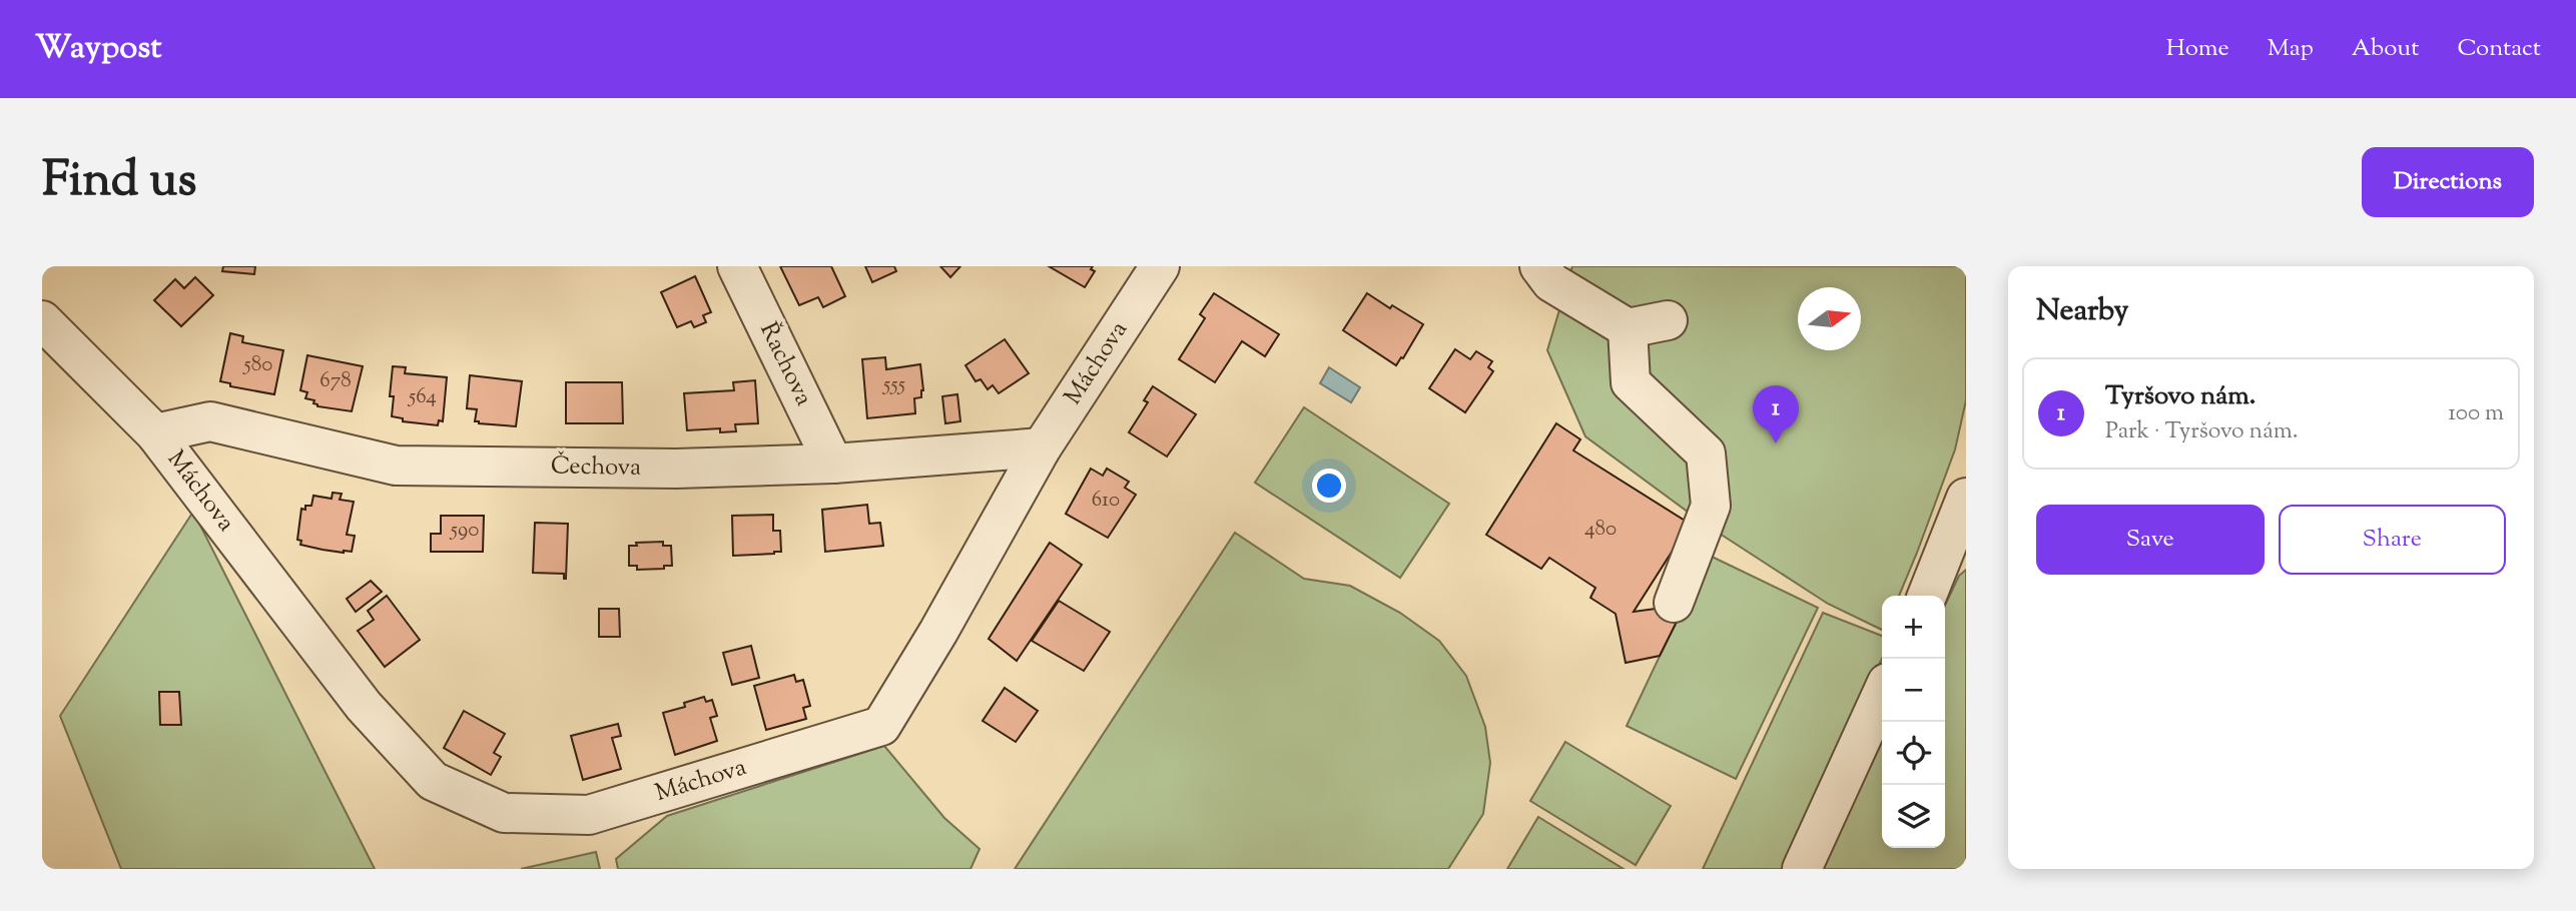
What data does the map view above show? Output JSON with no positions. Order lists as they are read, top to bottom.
{
  "streets": {
    "street": ["Máchova", "Řachova", "Čechova"]
  },
  "crossings": [
    ["Máchova", "Čechova"],
    ["Řachova", "Čechova"]
  ],
  "house_numbers": [
    "580",
    "678",
    "555",
    "564",
    "610",
    "480",
    "590"
  ],
  "north": "right",
  "page": {
    "header": "Waypost",
    "nav": [
      "Home",
      "Map",
      "About",
      "Contact"
    ],
    "title": "Find us",
    "buttons": [
      "Directions",
      ["Save", "Share"]
    ],
    "heading": "Nearby",
    "list": [
      {
        "mark": "1",
        "name": "Tyršovo nám.",
        "note": "Park · Tyršovo nám.",
        "value": "100 m"
      }
    ],
    "pins": "1",
    "map_buttons": ["+", "−"]
  }
}
